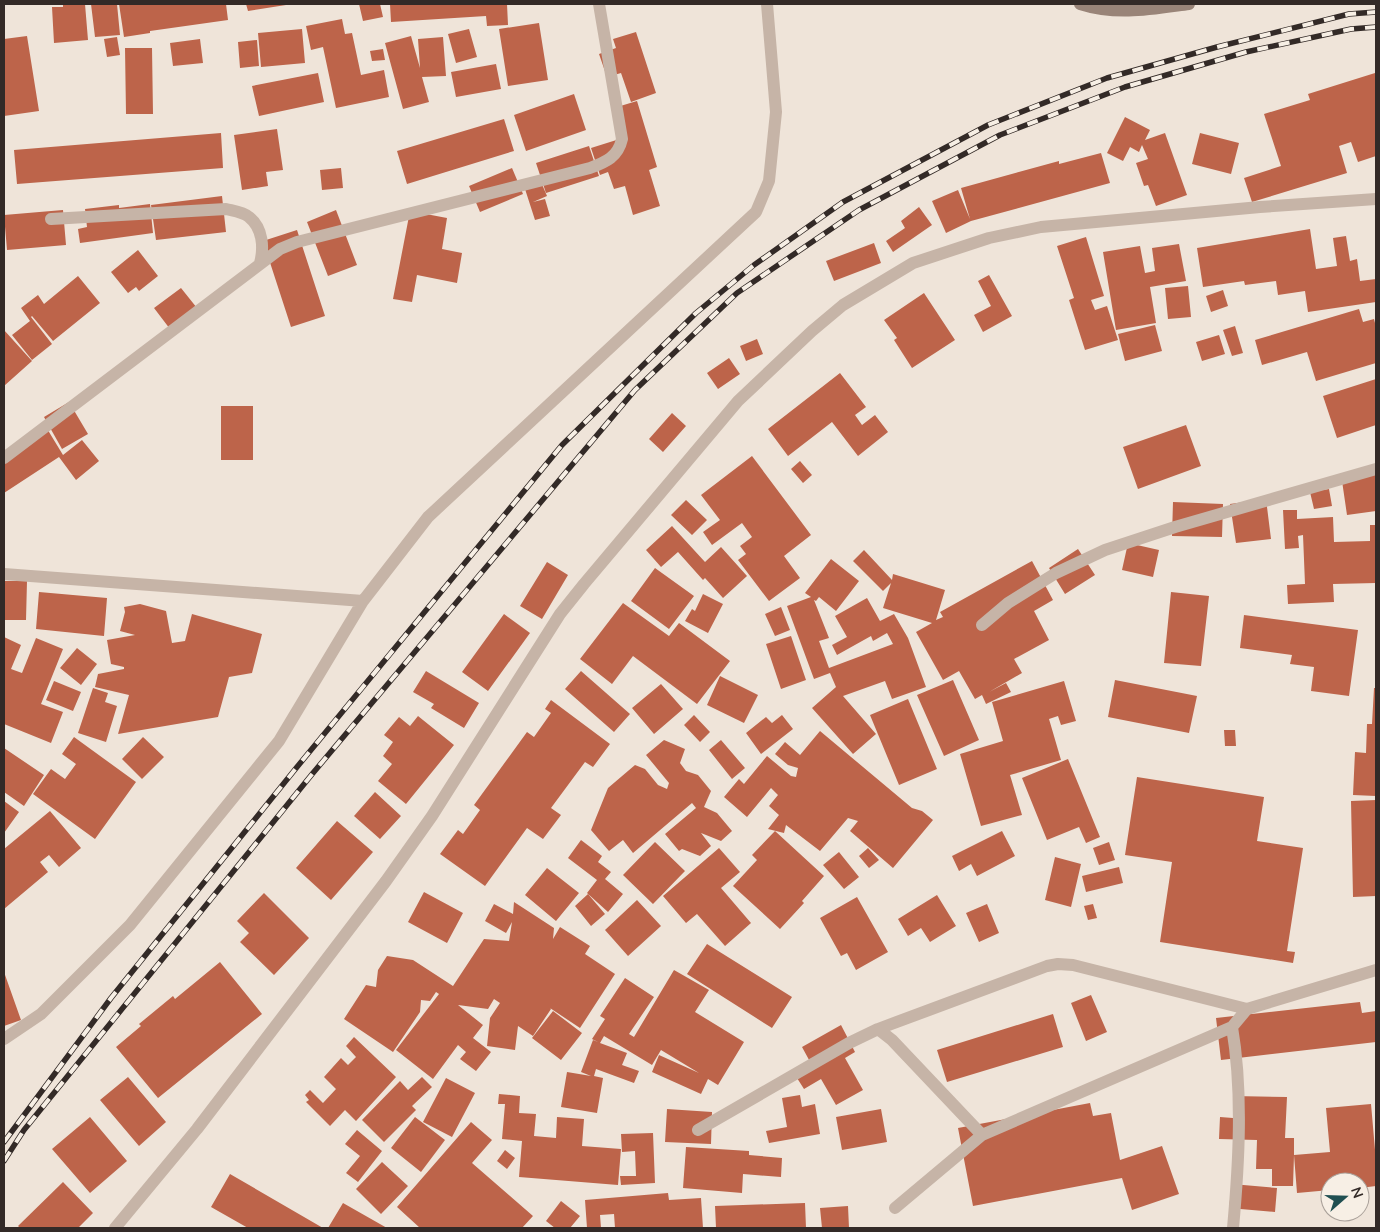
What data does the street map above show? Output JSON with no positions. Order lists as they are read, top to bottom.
{
  "north": "right"
}
